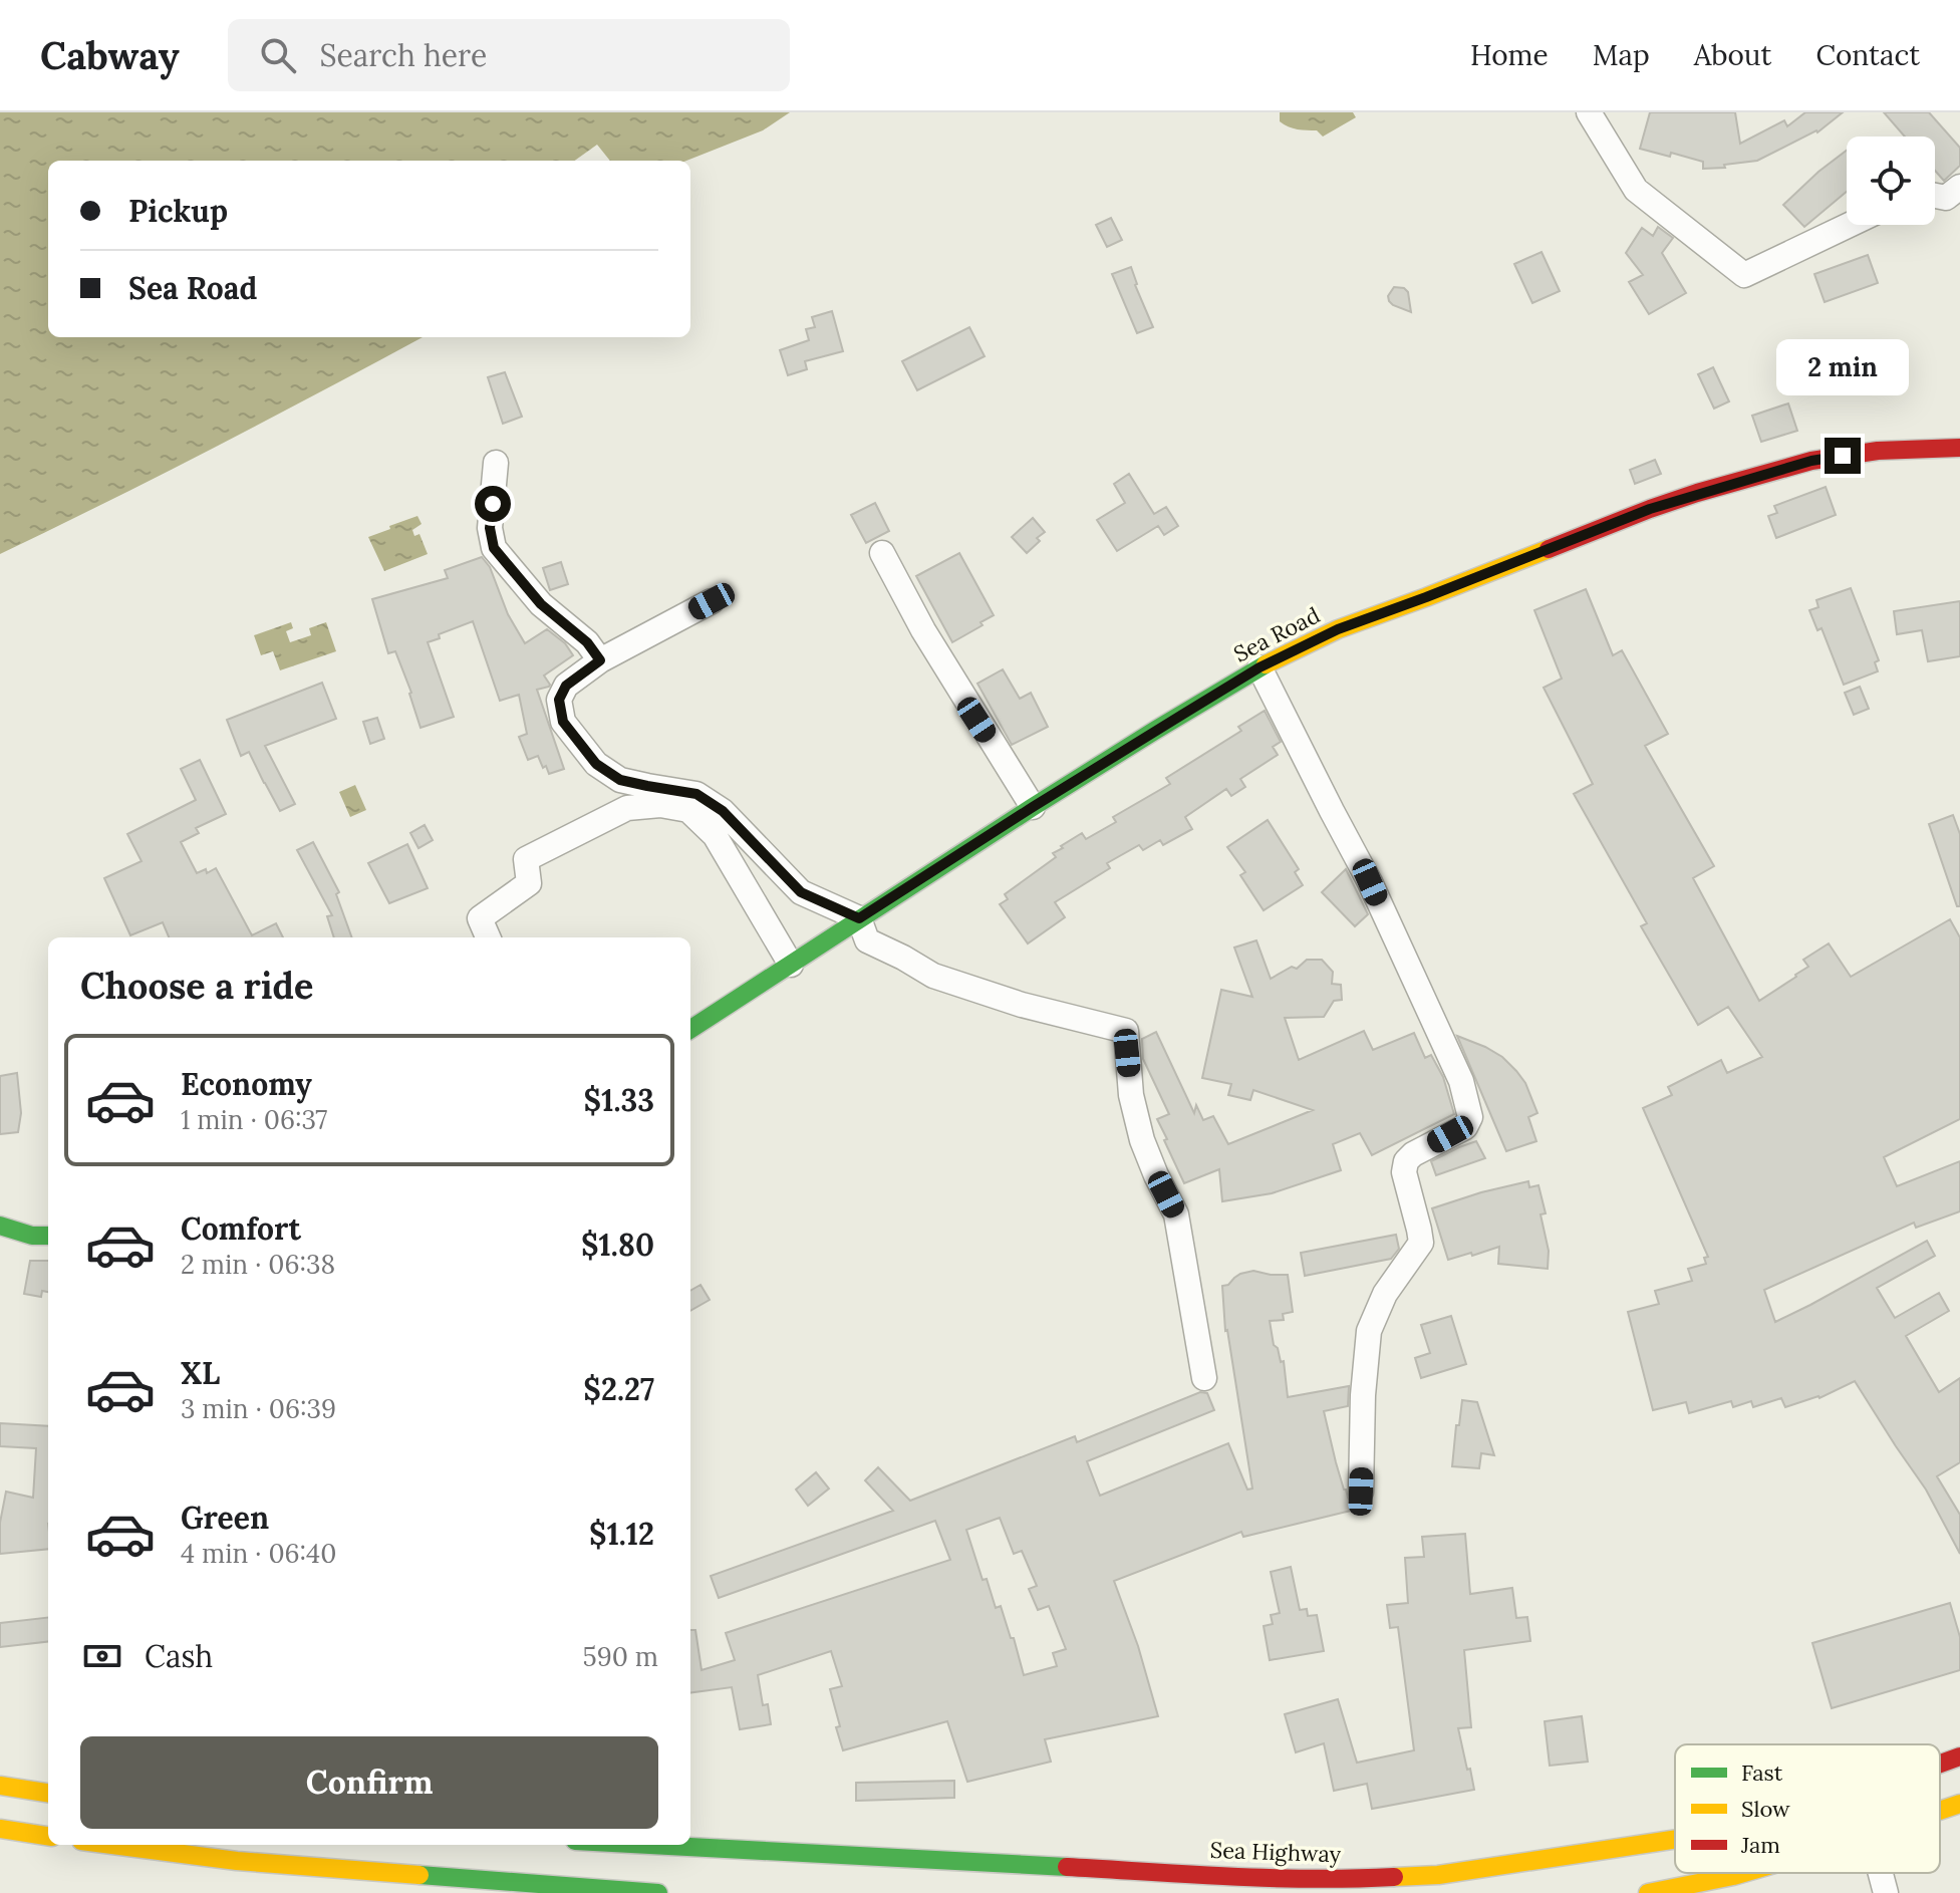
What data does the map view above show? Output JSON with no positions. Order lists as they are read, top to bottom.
{
  "streets": {
    "highway": ["Sea Road", "Sea Highway"]
  },
  "legend": ["Fast", "Slow", "Jam"],
  "page": {
    "header": "Cabway",
    "search": "Search here",
    "nav": [
      "Home",
      "Map",
      "About",
      "Contact"
    ],
    "banner": ["Pickup", "Sea Road"],
    "bubble": "2 min",
    "heading": "Choose a ride",
    "list": [
      {
        "name": "Economy",
        "note": "1 min · 06:37",
        "value": "$1.33"
      },
      {
        "name": "Comfort",
        "note": "2 min · 06:38",
        "value": "$1.80"
      },
      {
        "name": "XL",
        "note": "3 min · 06:39",
        "value": "$2.27"
      },
      {
        "name": "Green",
        "note": "4 min · 06:40",
        "value": "$1.12"
      }
    ],
    "pay": ["Cash", "590 m"],
    "buttons": "Confirm"
  }
}
